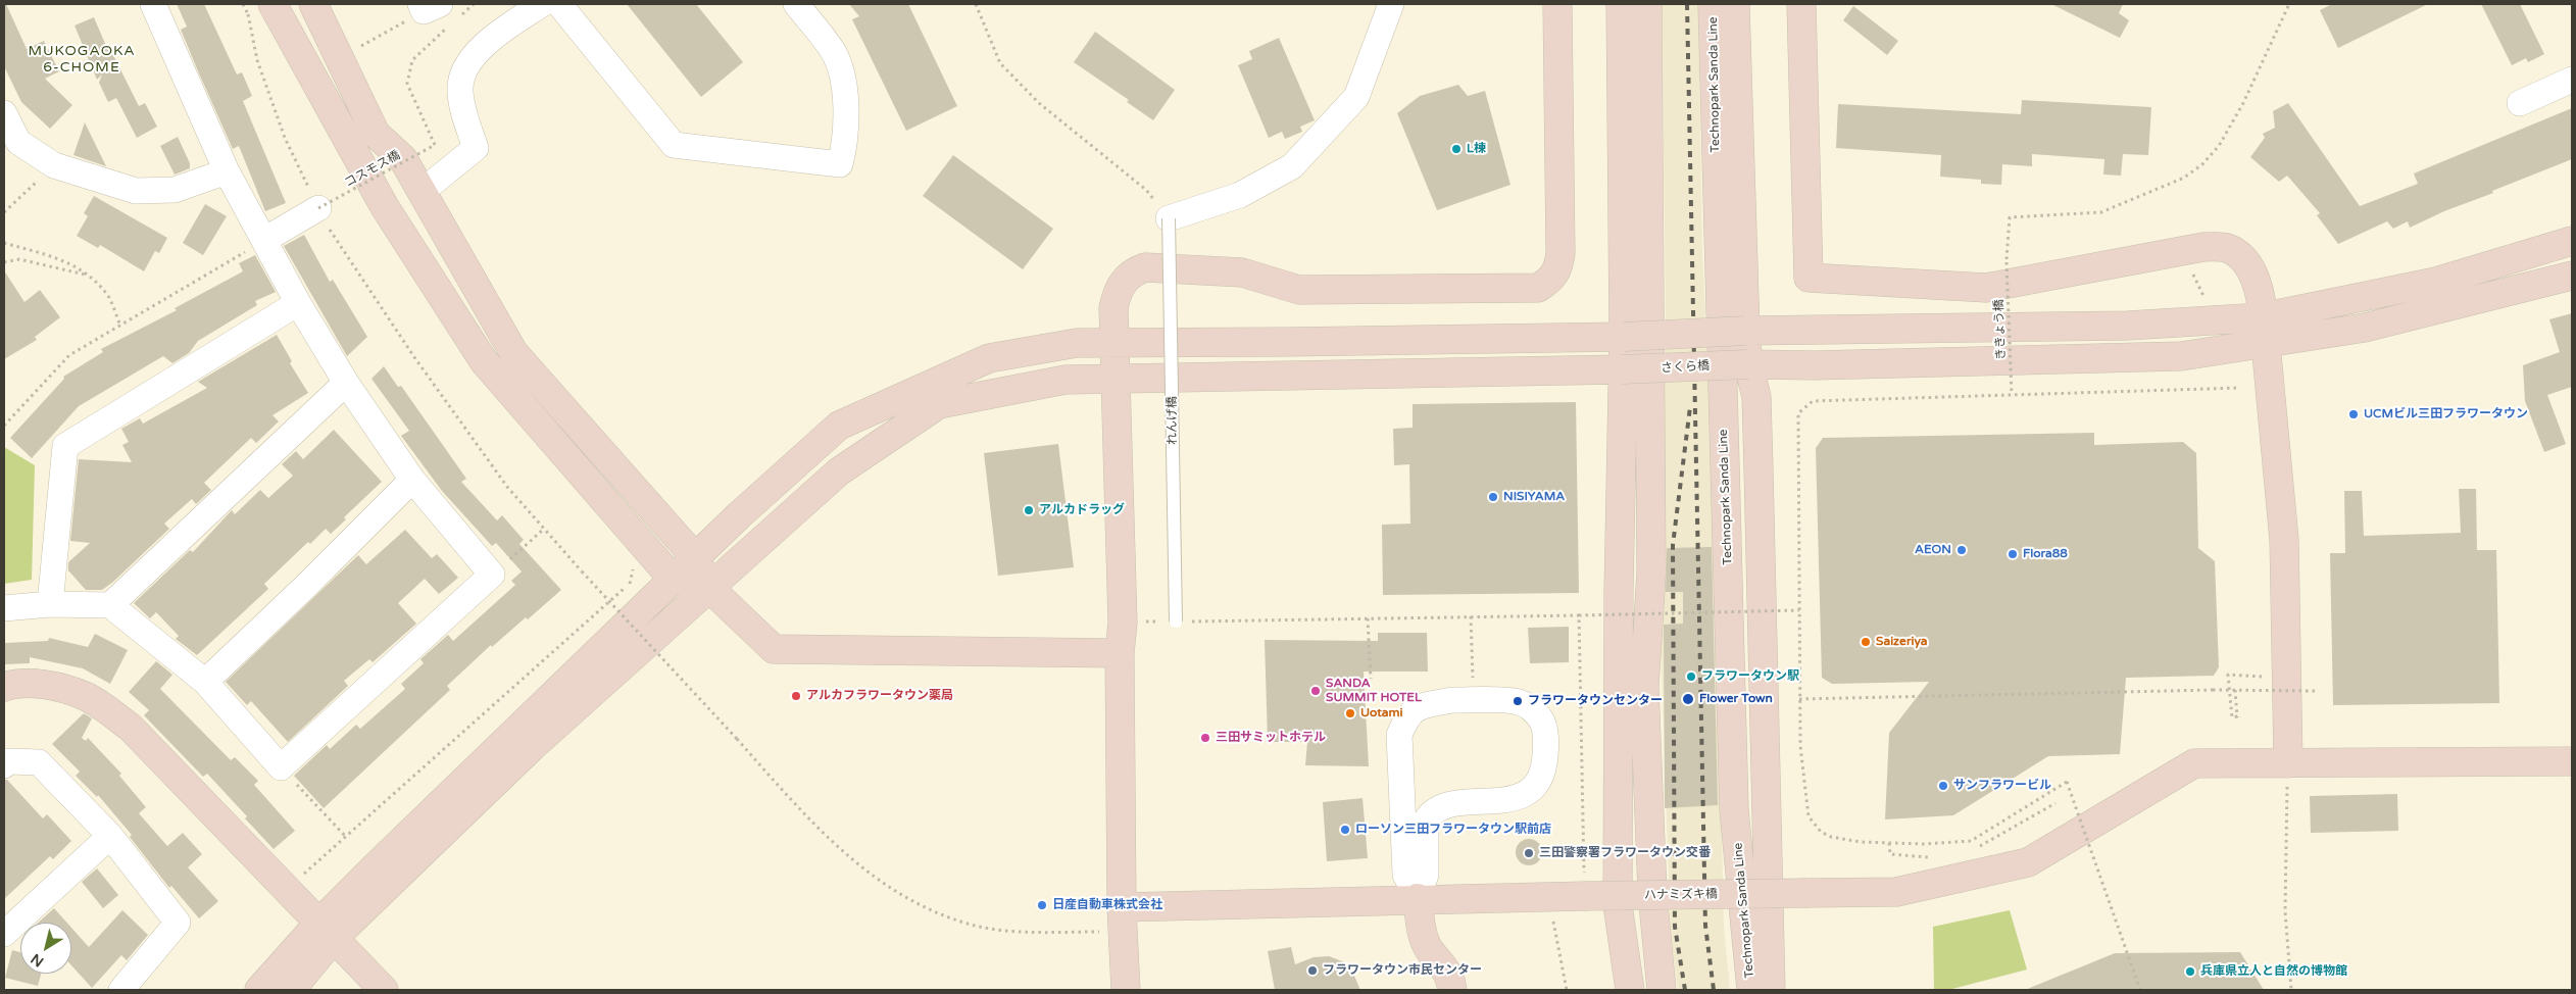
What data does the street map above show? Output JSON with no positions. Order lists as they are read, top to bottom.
{
  "streets": {
    "street": ["Technopark Sanda Line", "さくら橋", "ハナミズキ橋"],
    "lane": ["れんげ橋"],
    "path": ["コスモス橋", "ききょう橋"]
  },
  "districts": ["MUKOGAOKA 6-CHOME"],
  "places": [
    "L棟",
    "UCMビル三田フラワータウン",
    "NISIYAMA",
    "アルカドラッグ",
    "AEON",
    "Flora88",
    "Saizeriya",
    "フラワータウン駅",
    "SANDA SUMMIT HOTEL",
    "アルカフラワータウン薬局",
    "Flower Town",
    "フラワータウンセンター",
    "Uotami",
    "三田サミットホテル",
    "サンフラワービル",
    "ローソン三田フラワータウン駅前店",
    "三田警察署フラワータウン交番",
    "日産自動車株式会社",
    "フラワータウン市民センター",
    "兵庫県立人と自然の博物館"
  ],
  "north": "bottom left"
}
